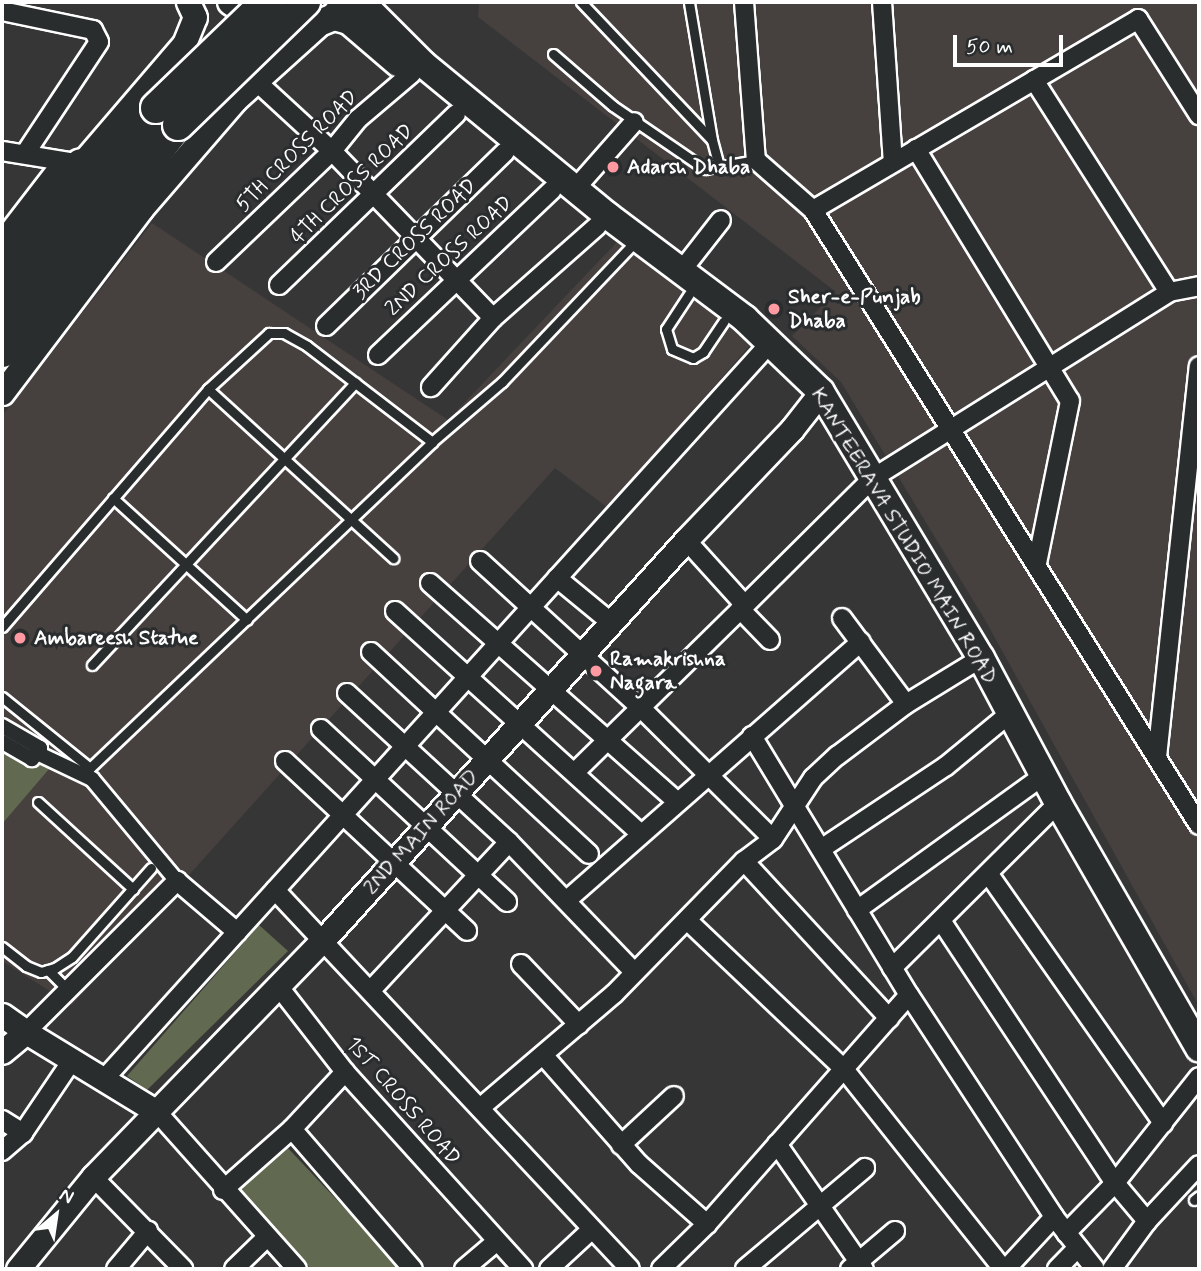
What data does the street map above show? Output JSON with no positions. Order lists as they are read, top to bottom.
{
  "streets": {
    "main road": ["KANTEERAVA STUDIO MAIN ROAD"],
    "street": [
      "5TH CROSS ROAD",
      "4TH CROSS ROAD",
      "3RD CROSS ROAD",
      "2ND CROSS ROAD",
      "2ND MAIN ROAD",
      "1ST CROSS ROAD"
    ]
  },
  "crossings": [
    ["2ND CROSS ROAD", "KANTEERAVA STUDIO MAIN ROAD"],
    ["KANTEERAVA STUDIO MAIN ROAD", "2ND MAIN ROAD"],
    ["2ND MAIN ROAD", "1ST CROSS ROAD"]
  ],
  "places": [
    "Adarsh Dhaba",
    "Sher-e-Punjab Dhaba",
    "Ambareesh Statue",
    "Ramakrishna Nagara"
  ],
  "scale_bar": "50 m",
  "north": "top right"
}
